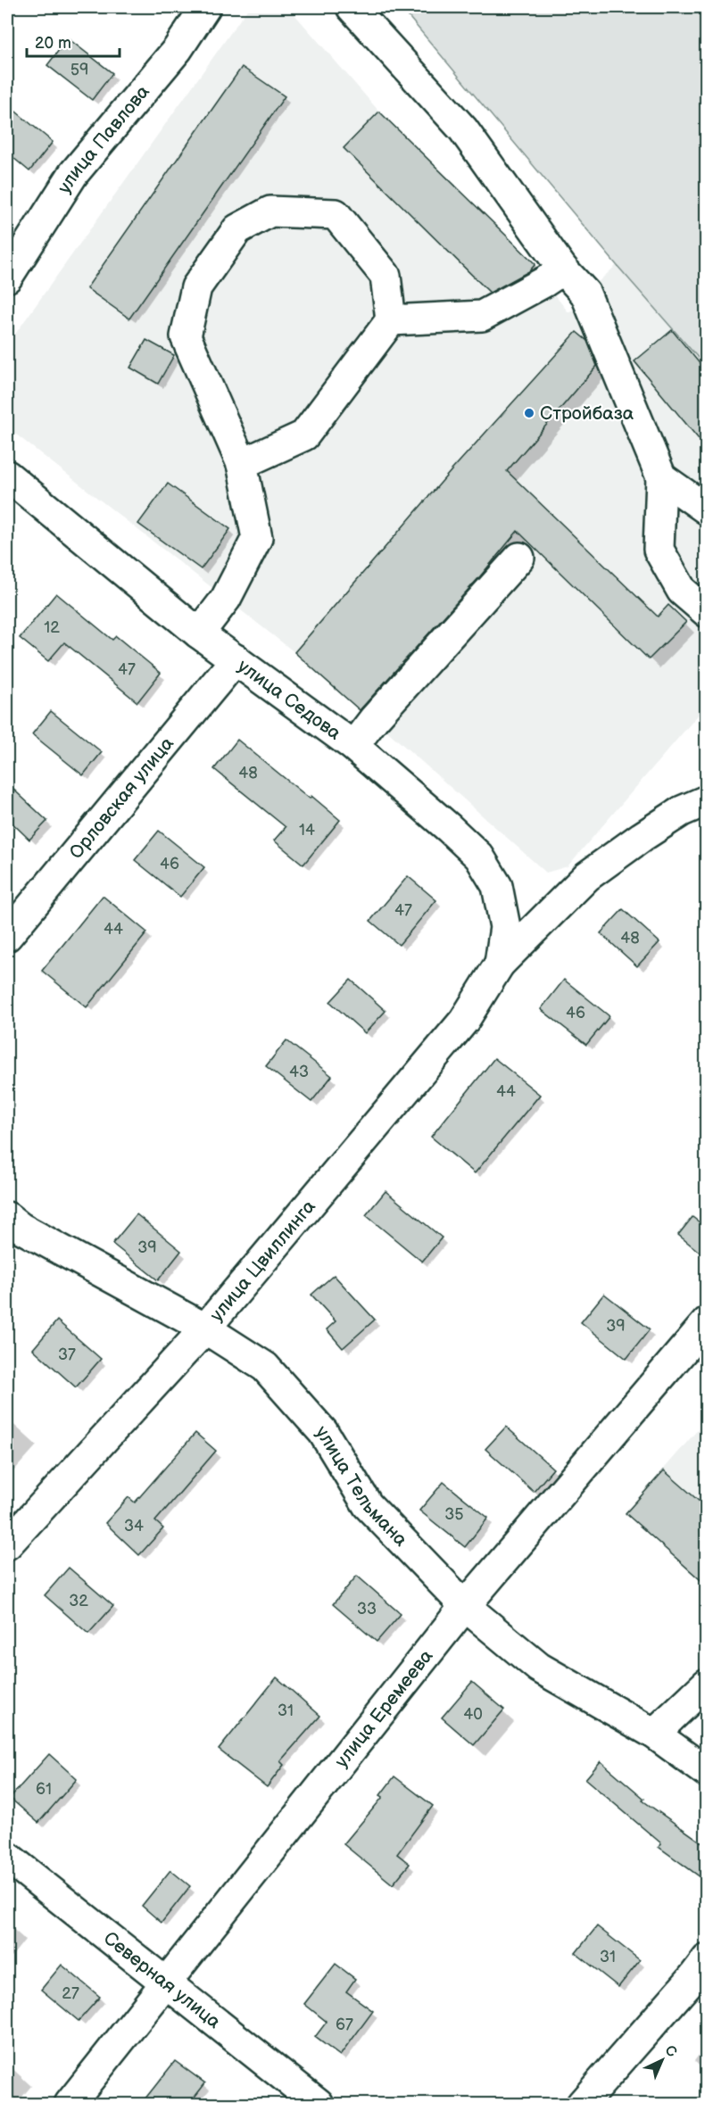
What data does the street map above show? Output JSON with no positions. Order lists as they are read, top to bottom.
{
  "streets": {
    "street": [
      "улица Павлова",
      "улица Седова",
      "Орловская улица",
      "улица Цвиллинга",
      "улица Тельмана",
      "улица Еремеева",
      "Северная улица"
    ]
  },
  "crossings": [
    ["улица Седова", "Орловская улица"],
    ["улица Седова", "улица Цвиллинга"],
    ["улица Цвиллинга", "улица Тельмана"],
    ["улица Тельмана", "улица Еремеева"],
    ["улица Еремеева", "Северная улица"]
  ],
  "places": ["Стройбаза"],
  "house_numbers": [
    "59",
    "12",
    "47",
    "48",
    "14",
    "46",
    "47",
    "44",
    "48",
    "46",
    "43",
    "44",
    "39",
    "39",
    "37",
    "35",
    "34",
    "32",
    "33",
    "31",
    "40",
    "61",
    "31",
    "27",
    "67"
  ],
  "scale_bar": "20 m",
  "north": "top right"
}
